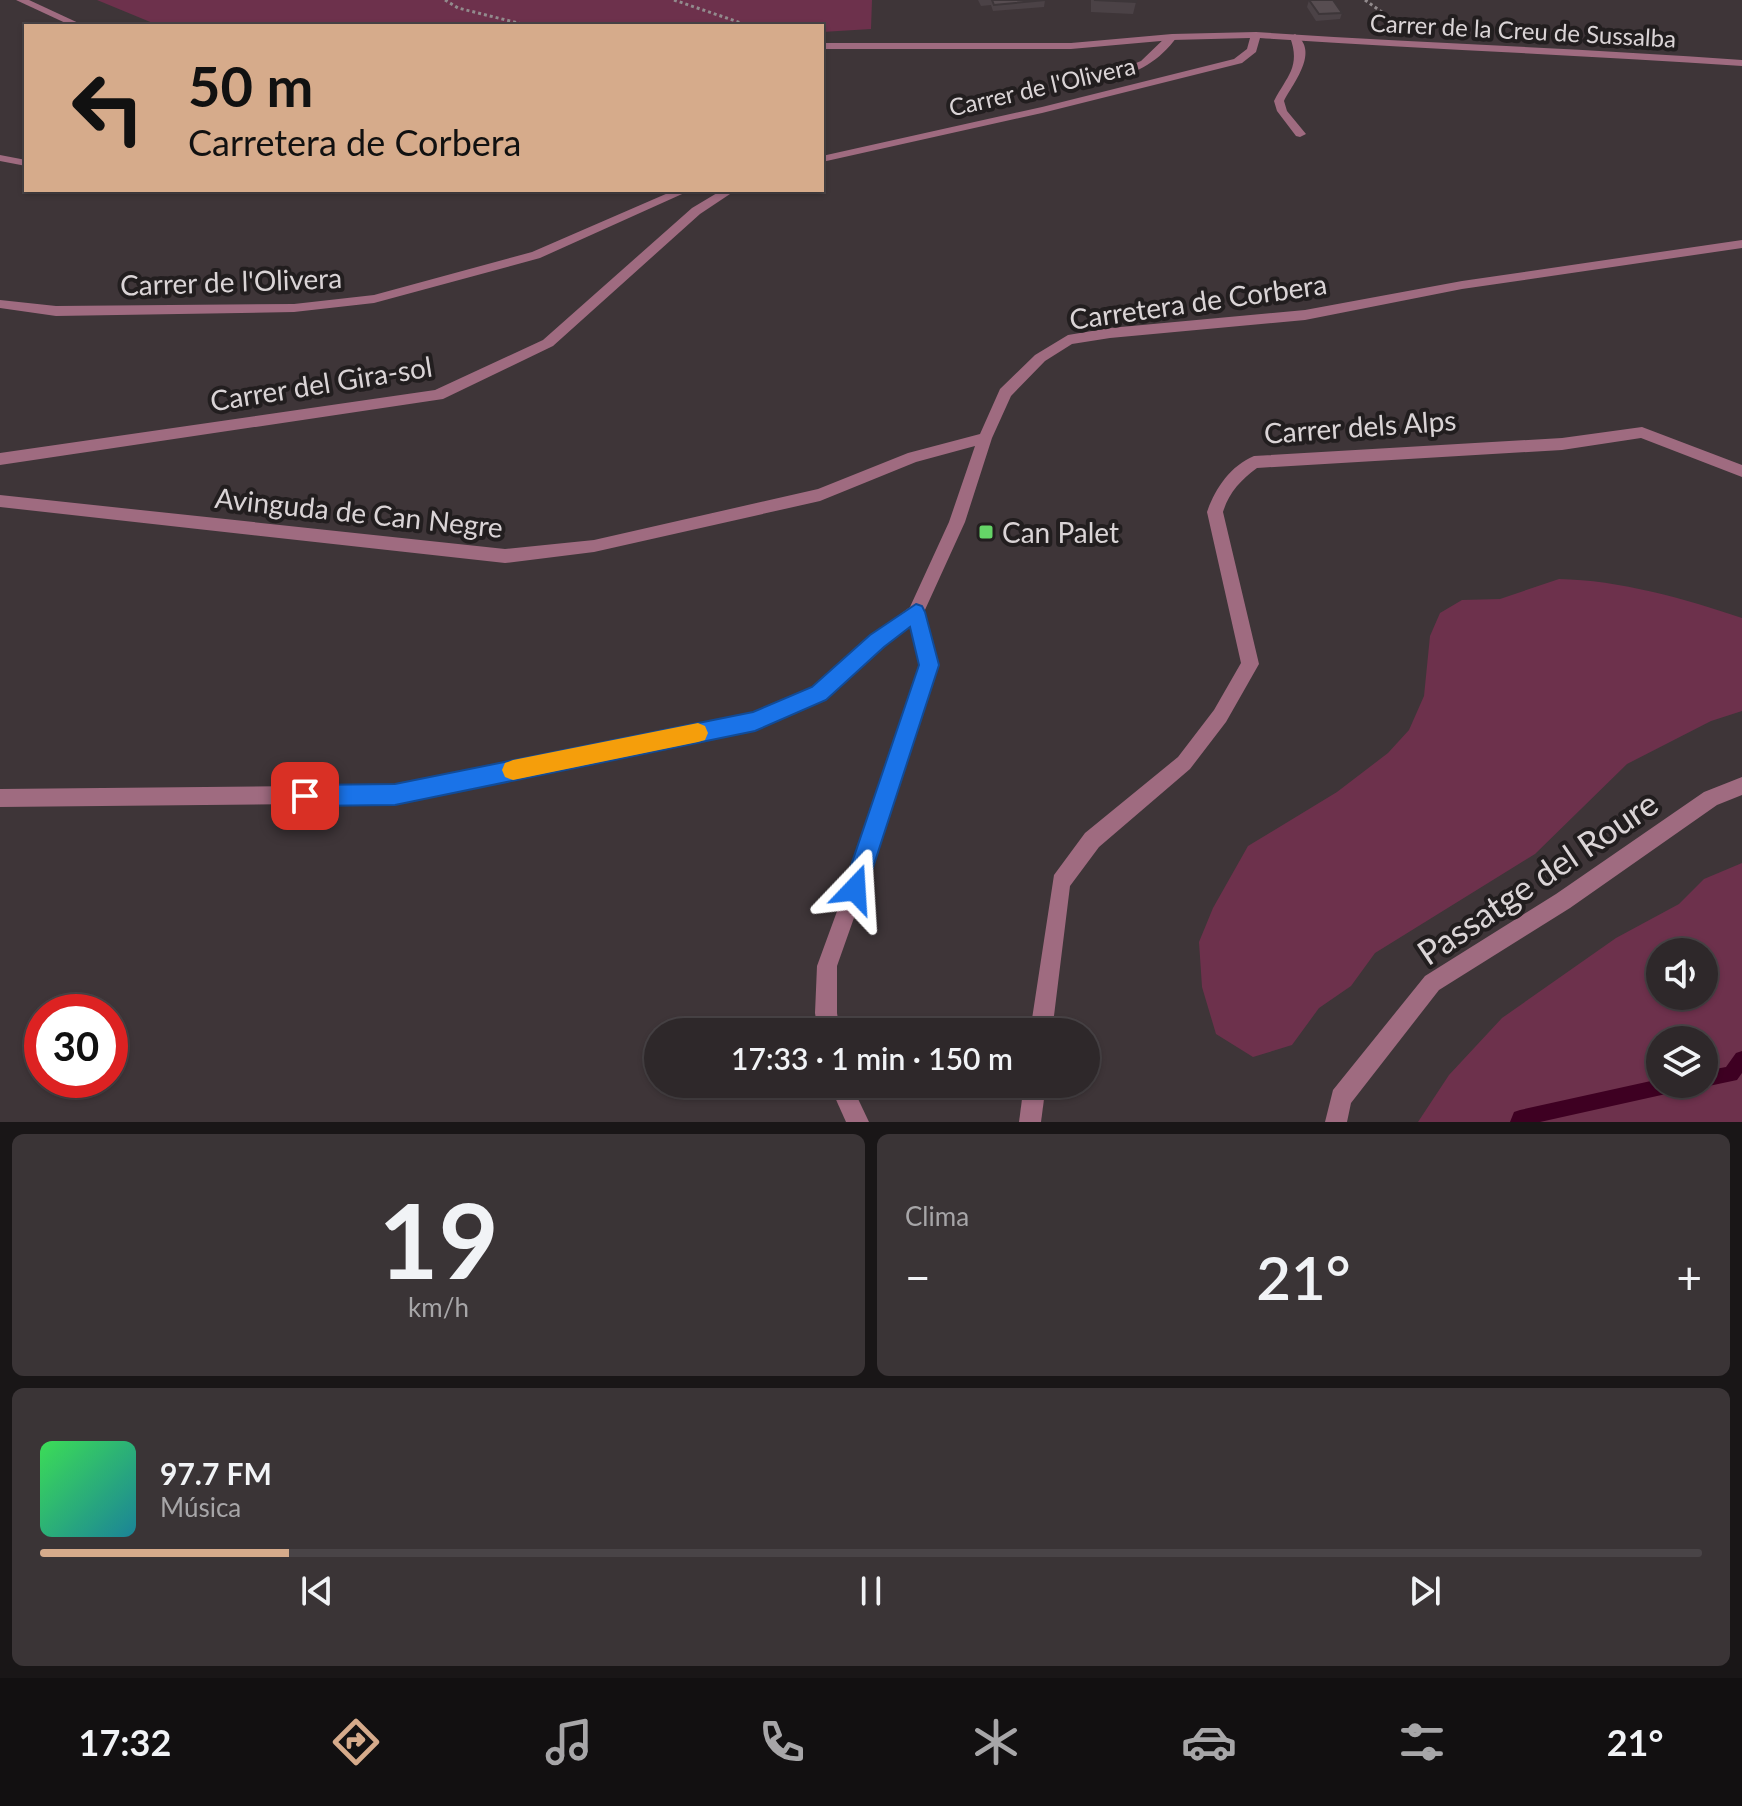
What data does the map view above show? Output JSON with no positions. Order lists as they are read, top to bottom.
{
  "streets": {
    "street": [
      "Carrer de la Creu de Sussalba",
      "Carrer de l'Olivera",
      "Carretera de Corbera",
      "Carrer del Gira-sol",
      "Carrer dels Alps",
      "Avinguda de Can Negre",
      "Passatge del Roure"
    ]
  },
  "crossings": [
    ["Carrer de la Creu de Sussalba", "Carrer de l'Olivera"],
    ["Carretera de Corbera", "Avinguda de Can Negre"]
  ],
  "places": {
    "transit": ["Can Palet"]
  },
  "page": {
    "turn": ["50 m", "Carretera de Corbera"],
    "limit": "30",
    "trip": "17:33 · 1 min · 150 m",
    "tile": [
      ["19", "km/h"],
      "Clima"
    ],
    "heat": ["−", "21°", "+"],
    "song": ["97.7 FM", "Música"],
    "tabs": ["17:32", "21°"]
  }
}
